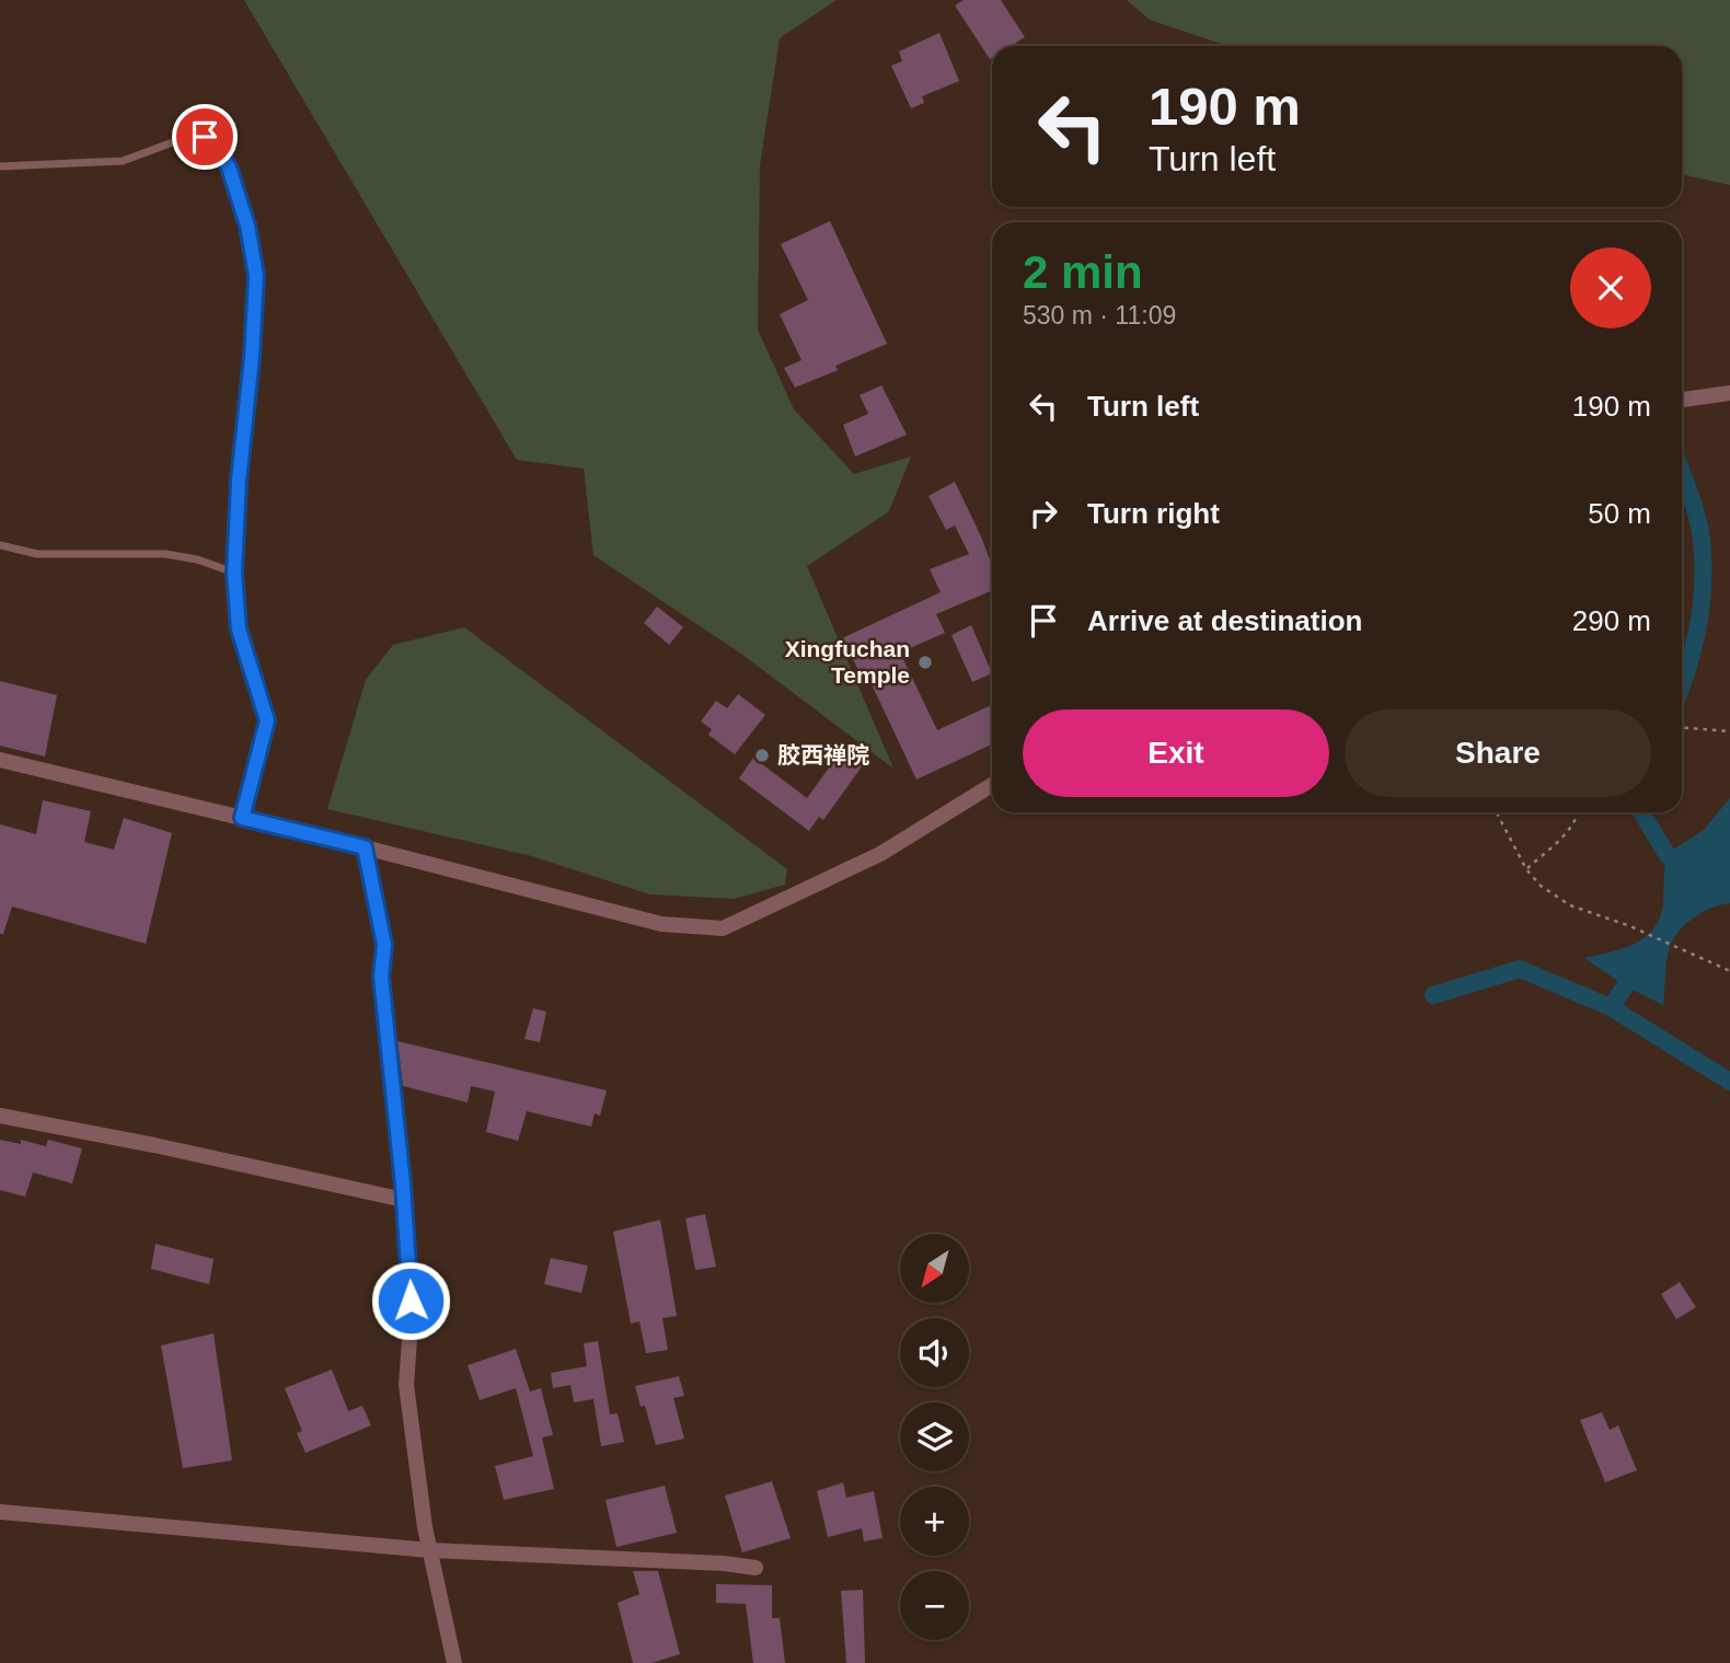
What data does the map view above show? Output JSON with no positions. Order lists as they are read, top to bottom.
{
  "places": ["Xingfuchan Temple", "胶西禅院"],
  "north": "bottom left",
  "page": {
    "turn": ["190 m", "Turn left"],
    "heading": ["2 min", "530 m · 11:09"],
    "list": [
      {
        "name": "Turn left",
        "value": "190 m"
      },
      {
        "name": "Turn right",
        "value": "50 m"
      },
      {
        "name": "Arrive at destination",
        "value": "290 m"
      }
    ],
    "buttons": ["Exit", "Share"],
    "map_buttons": ["+", "−"]
  }
}
